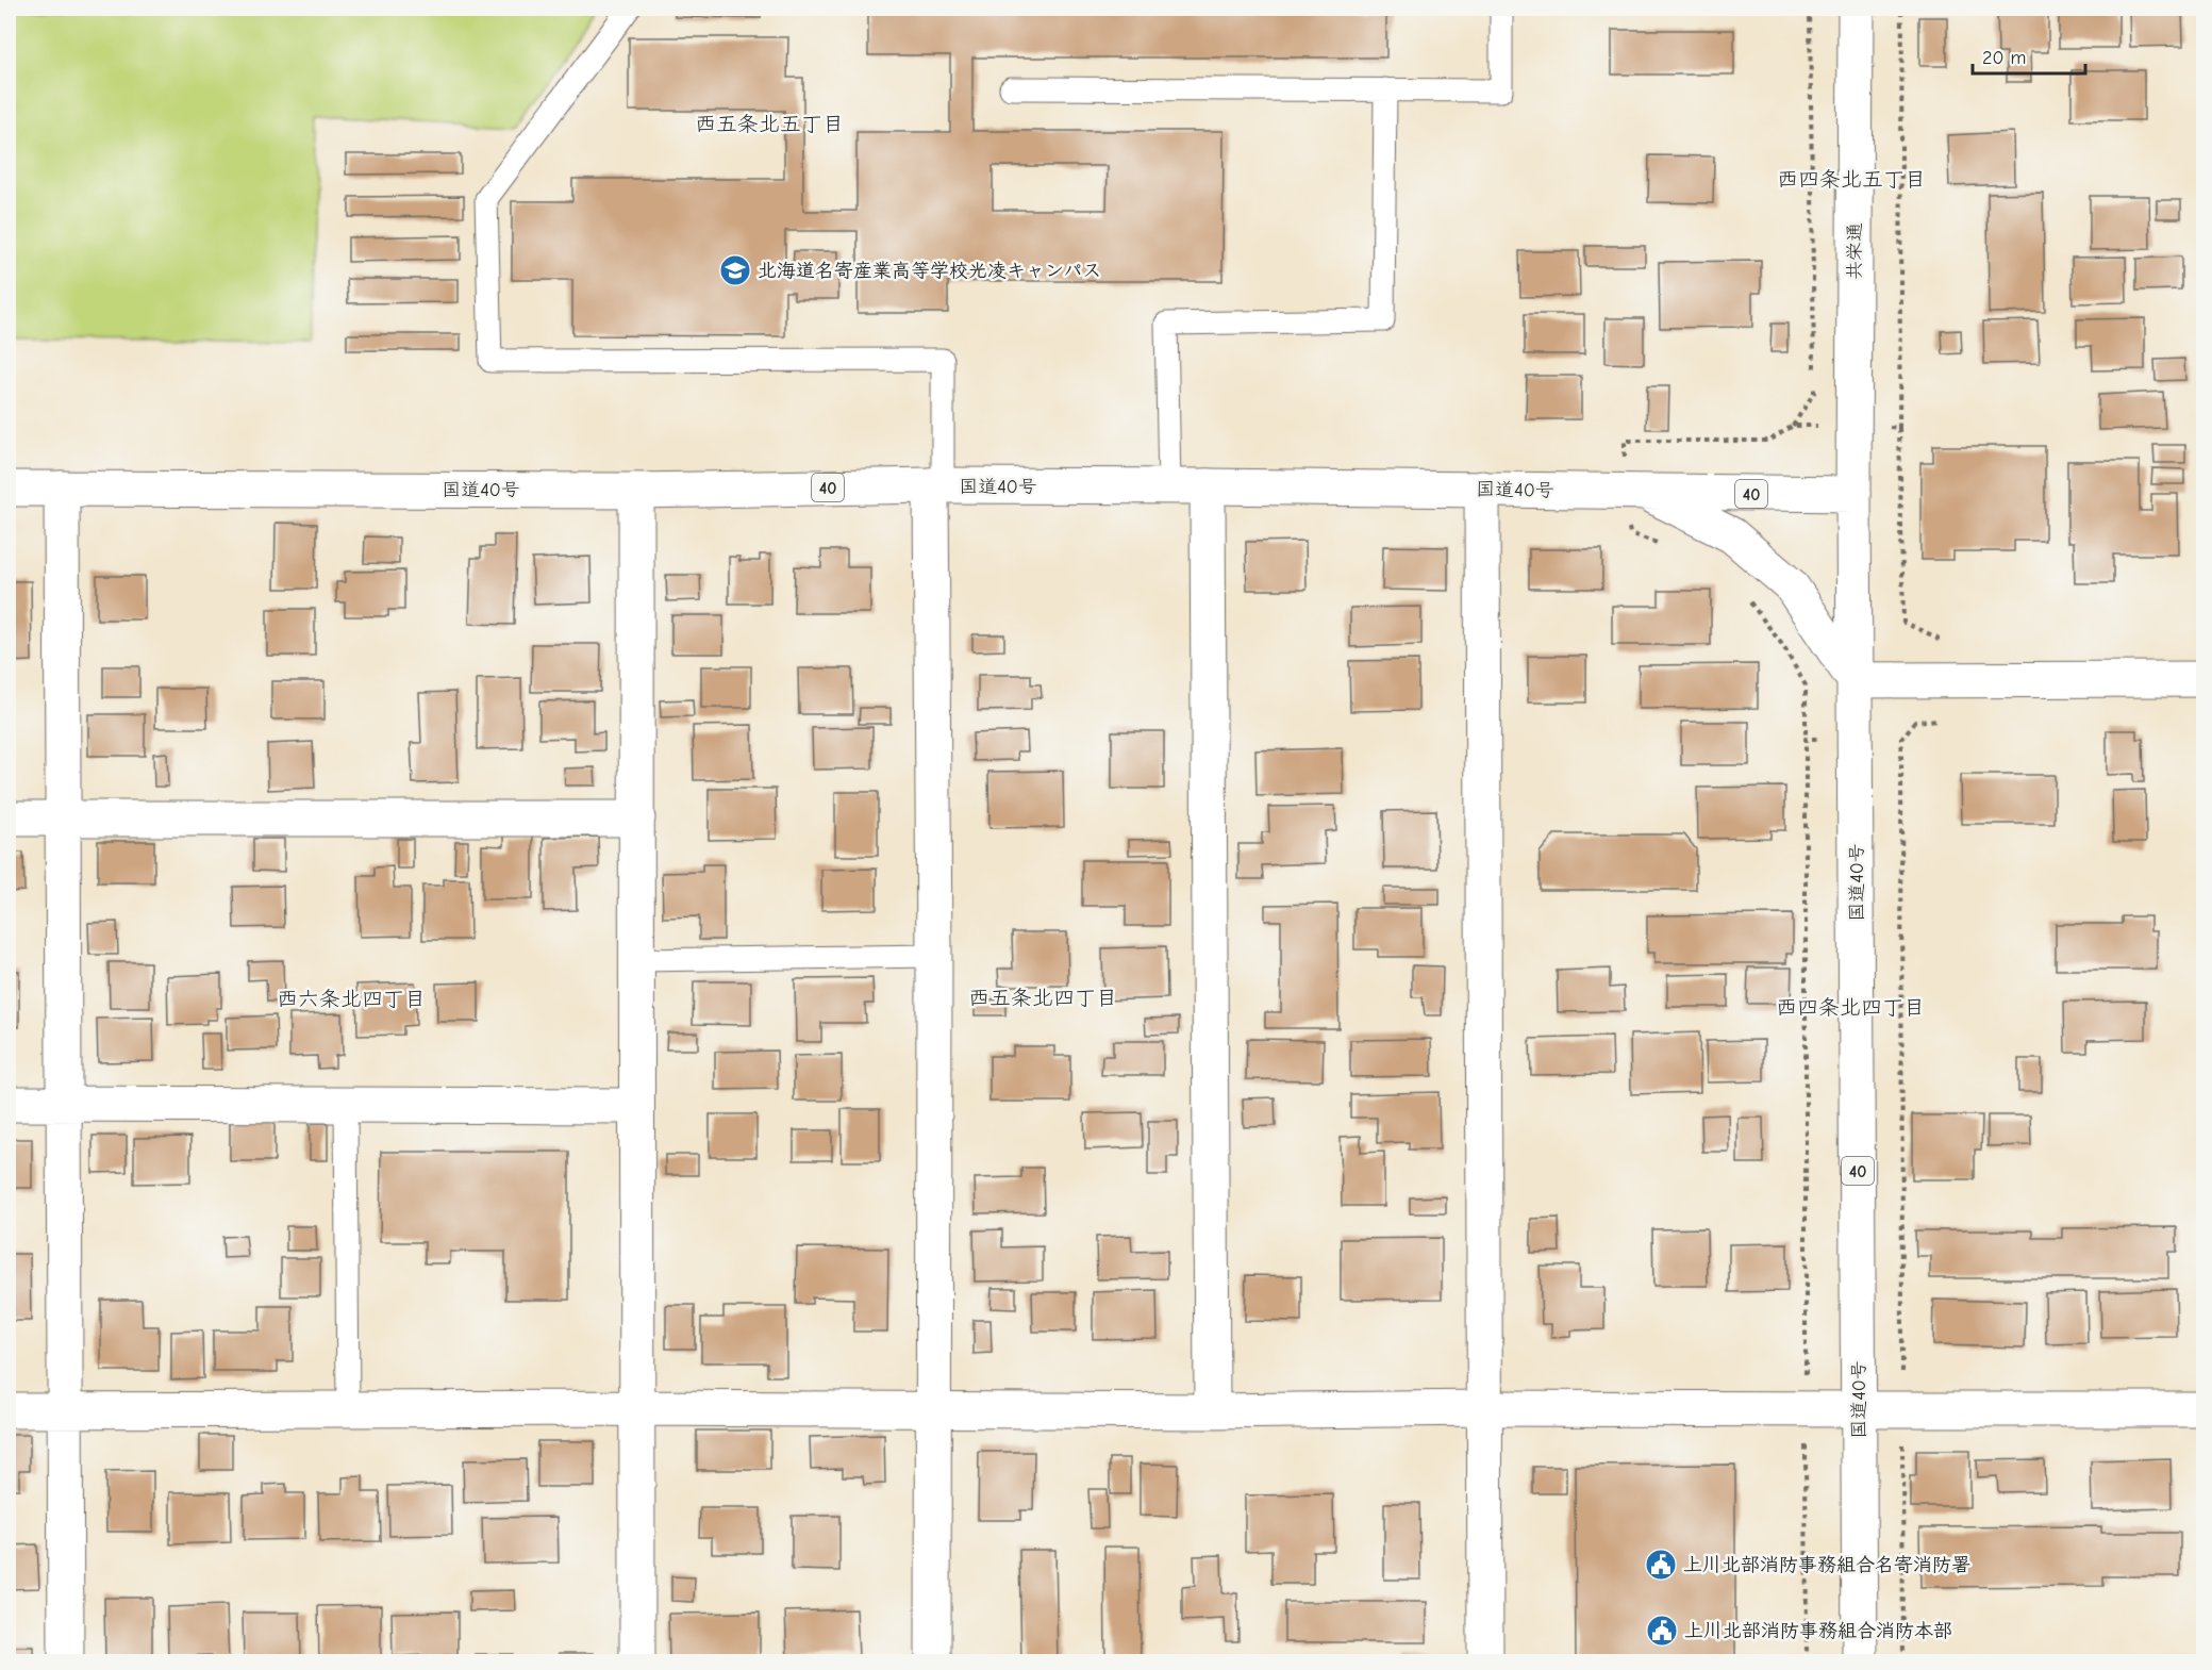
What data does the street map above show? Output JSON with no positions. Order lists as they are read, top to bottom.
{
  "streets": {
    "main road": ["共栄通", "国道40号", "40"]
  },
  "crossings": [
    ["共栄通", "国道40号"]
  ],
  "districts": [
    "西五条北五丁目",
    "西四条北五丁目",
    "西五条北四丁目",
    "西六条北四丁目",
    "西四条北四丁目"
  ],
  "places": {
    "school or university": ["北海道名寄産業高等学校光凌キャンパス"],
    "public building": ["上川北部消防事務組合名寄消防署", "上川北部消防事務組合消防本部"]
  },
  "scale_bar": "20 m"
}
